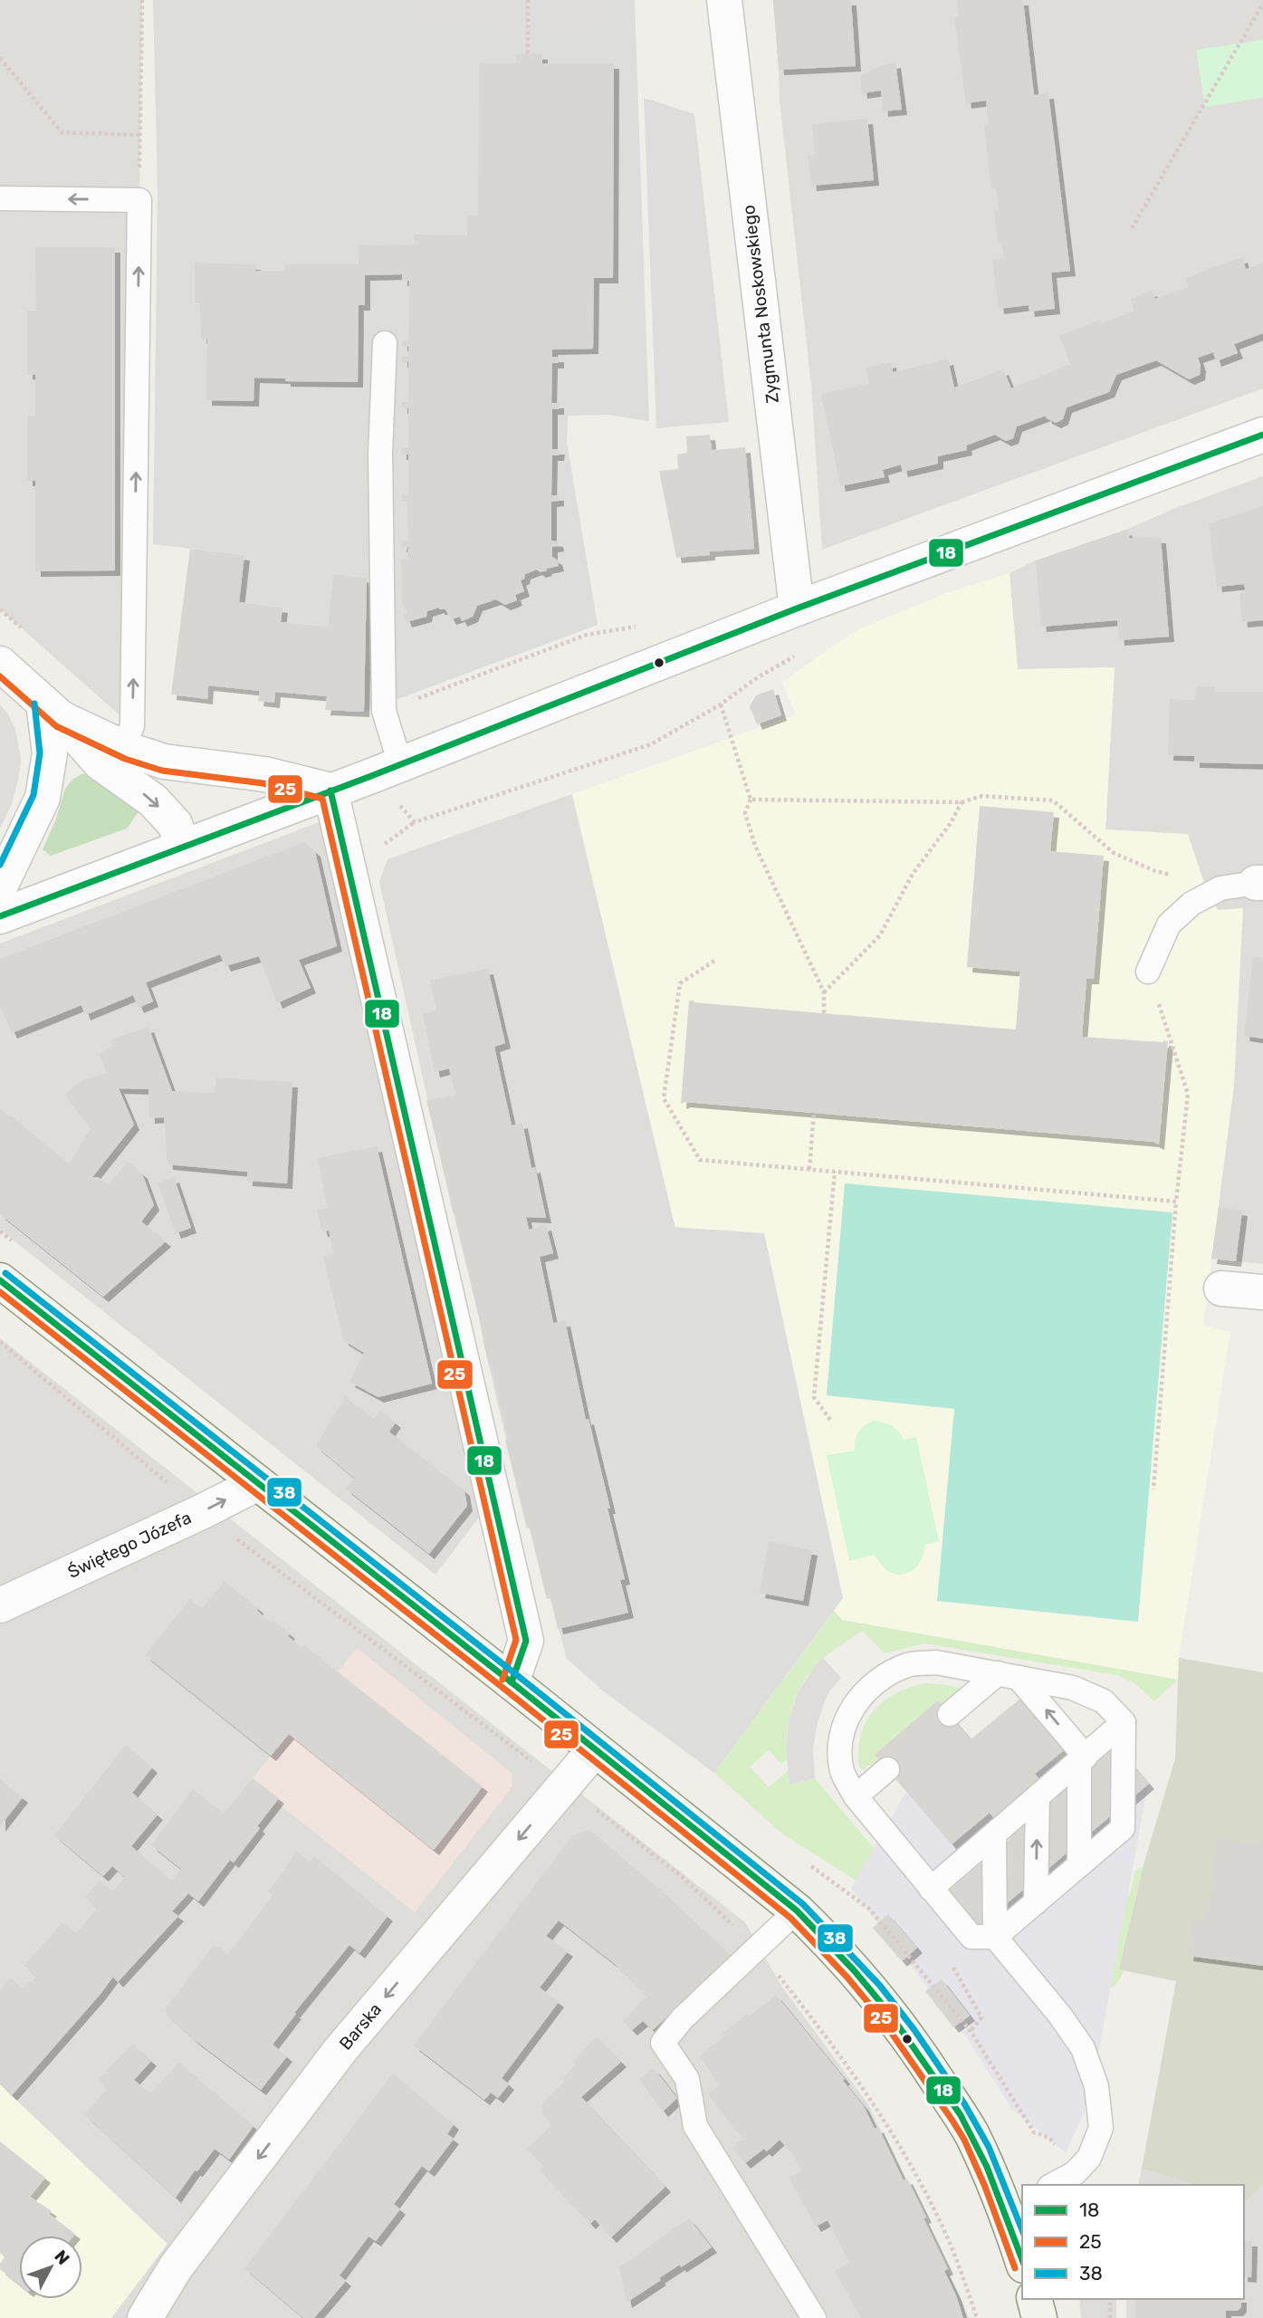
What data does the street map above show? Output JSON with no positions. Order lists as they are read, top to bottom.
{
  "streets": {
    "street": ["Zygmunta Noskowskiego", "Świętego Józefa", "Barska"]
  },
  "one_way": ["Barska"],
  "lines": ["transit line 18", "transit line 25", "transit line 38"],
  "legend": ["18", "25", "38"],
  "north": "top right"
}
